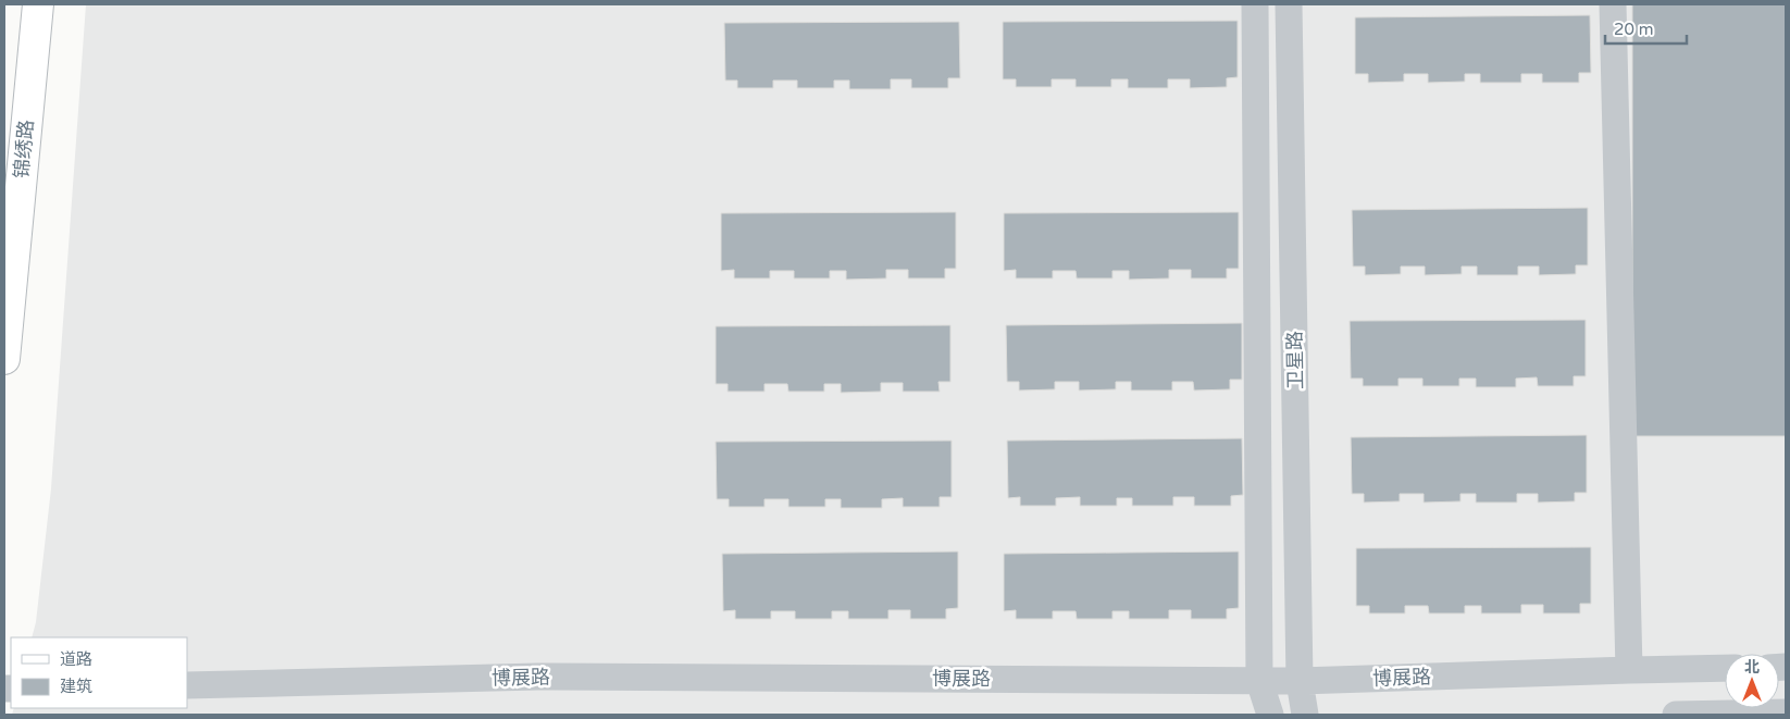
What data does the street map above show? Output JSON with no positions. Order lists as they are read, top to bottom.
{
  "streets": {
    "main road": ["锦绣路"],
    "street": ["卫星路", "博展路"]
  },
  "crossings": [
    ["卫星路", "博展路"]
  ],
  "legend": ["道路", "建筑"],
  "scale_bar": "20 m",
  "north": "top"
}
